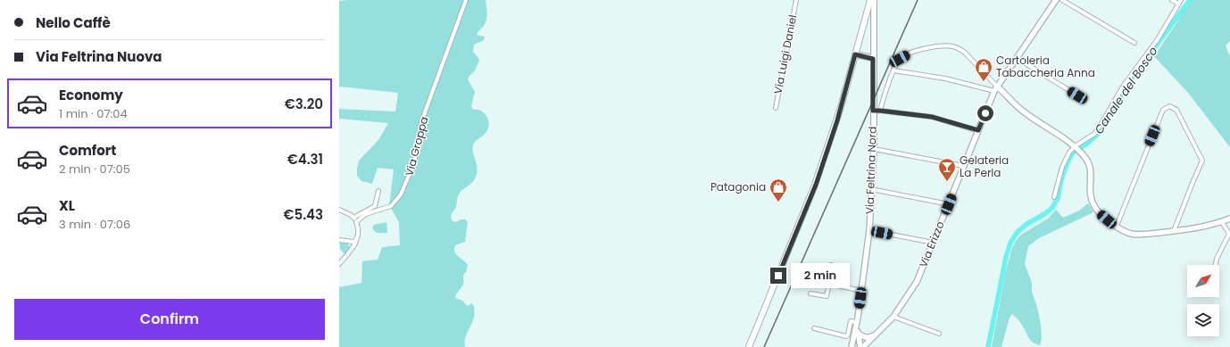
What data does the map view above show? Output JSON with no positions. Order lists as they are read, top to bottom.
{
  "streets": {
    "main road": ["Via Feltrina Nord", "Via Erizzo"],
    "street": ["Via Luigi Daniel", "Via Groppa"]
  },
  "crossings": [
    ["Via Feltrina Nord", "Via Erizzo"]
  ],
  "water": ["Canale del Bosco"],
  "places": {
    "shop": ["Cartoleria Tabaccheria Anna", "Patagonia"],
    "bar": ["Gelateria La Perla"]
  },
  "north": "top right",
  "page": {
    "banner": ["Nello Caffè", "Via Feltrina Nuova"],
    "list": [
      {
        "name": "Economy",
        "note": "1 min · 07:04",
        "value": "€3.20"
      },
      {
        "name": "Comfort",
        "note": "2 min · 07:05",
        "value": "€4.31"
      },
      {
        "name": "XL",
        "note": "3 min · 07:06",
        "value": "€5.43"
      }
    ],
    "bubble": "2 min",
    "buttons": "Confirm"
  }
}
